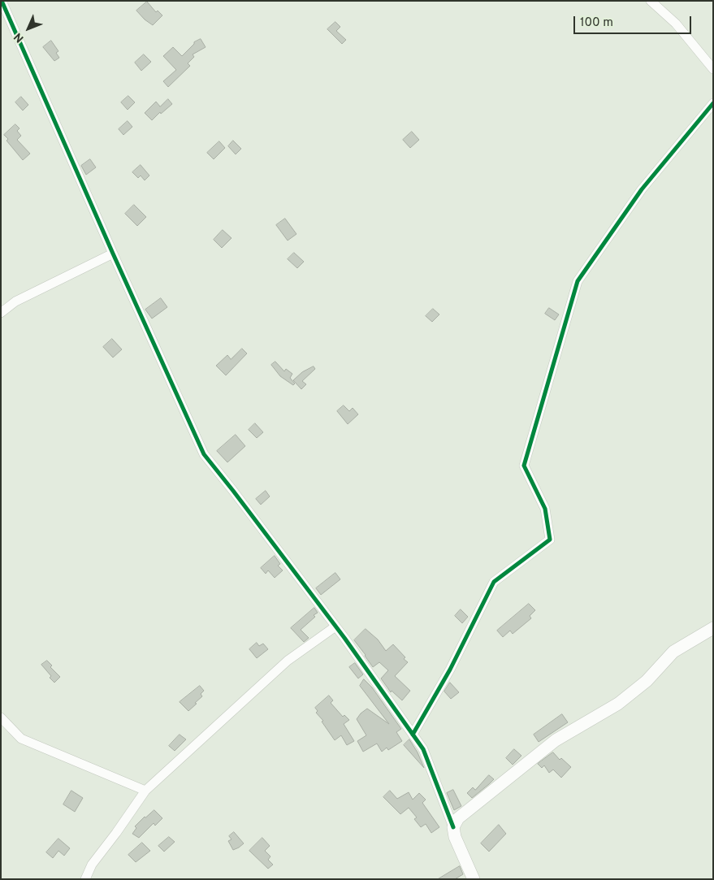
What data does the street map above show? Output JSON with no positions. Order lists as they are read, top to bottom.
{
  "scale_bar": "100 m",
  "north": "bottom left"
}
